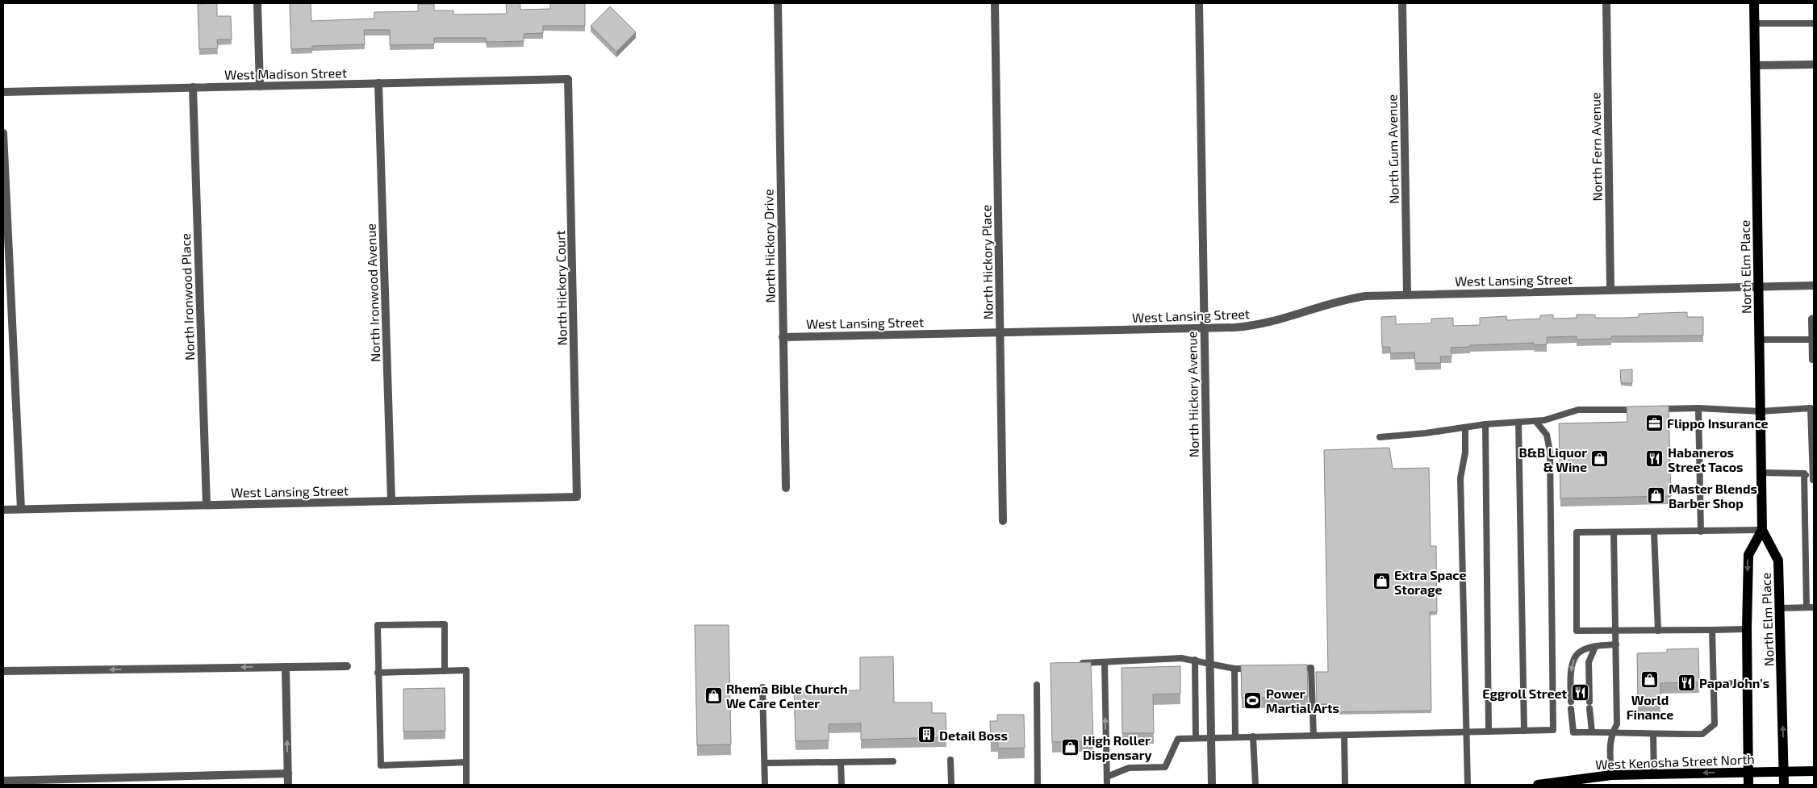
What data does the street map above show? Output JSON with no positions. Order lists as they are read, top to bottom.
{
  "streets": {
    "main road": ["North Elm Place", "West Kenosha Street North"],
    "street": [
      "West Madison Street",
      "North Fern Avenue",
      "North Gum Avenue",
      "North Hickory Drive",
      "North Hickory Place",
      "West Lansing Street",
      "North Hickory Court",
      "North Ironwood Avenue",
      "North Ironwood Place",
      "North Hickory Avenue"
    ]
  },
  "crossings": [
    ["West Madison Street", "North Hickory Court"],
    ["West Madison Street", "North Ironwood Avenue"],
    ["West Madison Street", "North Ironwood Place"],
    ["North Fern Avenue", "West Lansing Street"],
    ["North Gum Avenue", "West Lansing Street"],
    ["North Hickory Drive", "West Lansing Street"],
    ["North Hickory Place", "West Lansing Street"],
    ["North Elm Place", "West Lansing Street"],
    ["North Elm Place", "West Kenosha Street North"],
    ["West Lansing Street", "North Hickory Court"],
    ["West Lansing Street", "North Ironwood Avenue"],
    ["West Lansing Street", "North Ironwood Place"],
    ["West Lansing Street", "North Hickory Avenue"]
  ],
  "places": {
    "office": ["Flippo Insurance"],
    "shop": [
      "B&B Liquor & Wine",
      "Master Blends Barber Shop",
      "Extra Space Storage",
      "World Finance",
      "Rhema Bible Church We Care Center",
      "High Roller Dispensary"
    ],
    "restaurant": ["Habaneros Street Tacos", "Papa John's", "Eggroll Street"],
    "sports": ["Power Martial Arts"],
    "building": ["Detail Boss"]
  }
}
